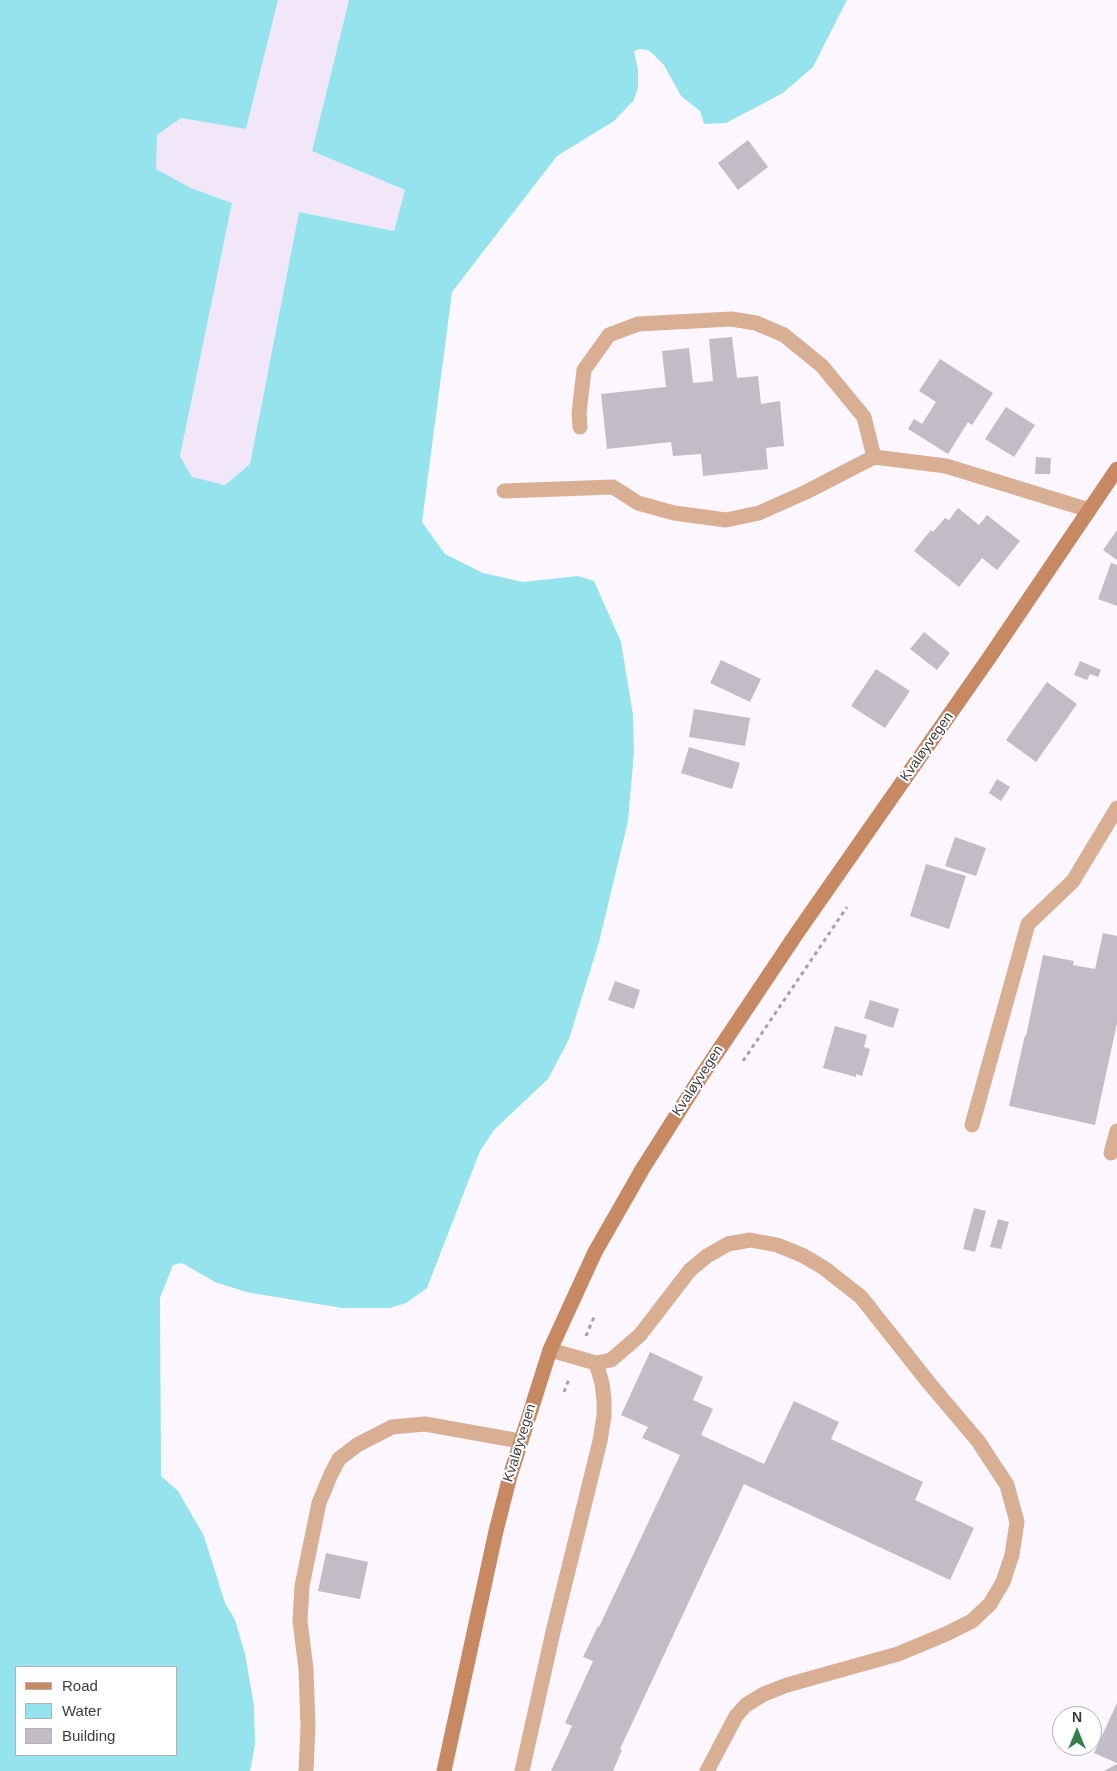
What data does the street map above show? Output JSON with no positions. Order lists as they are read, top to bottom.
{
  "streets": {
    "street": ["Kvaløyvegen"]
  },
  "legend": ["Road", "Water", "Building"],
  "north": "top"
}
